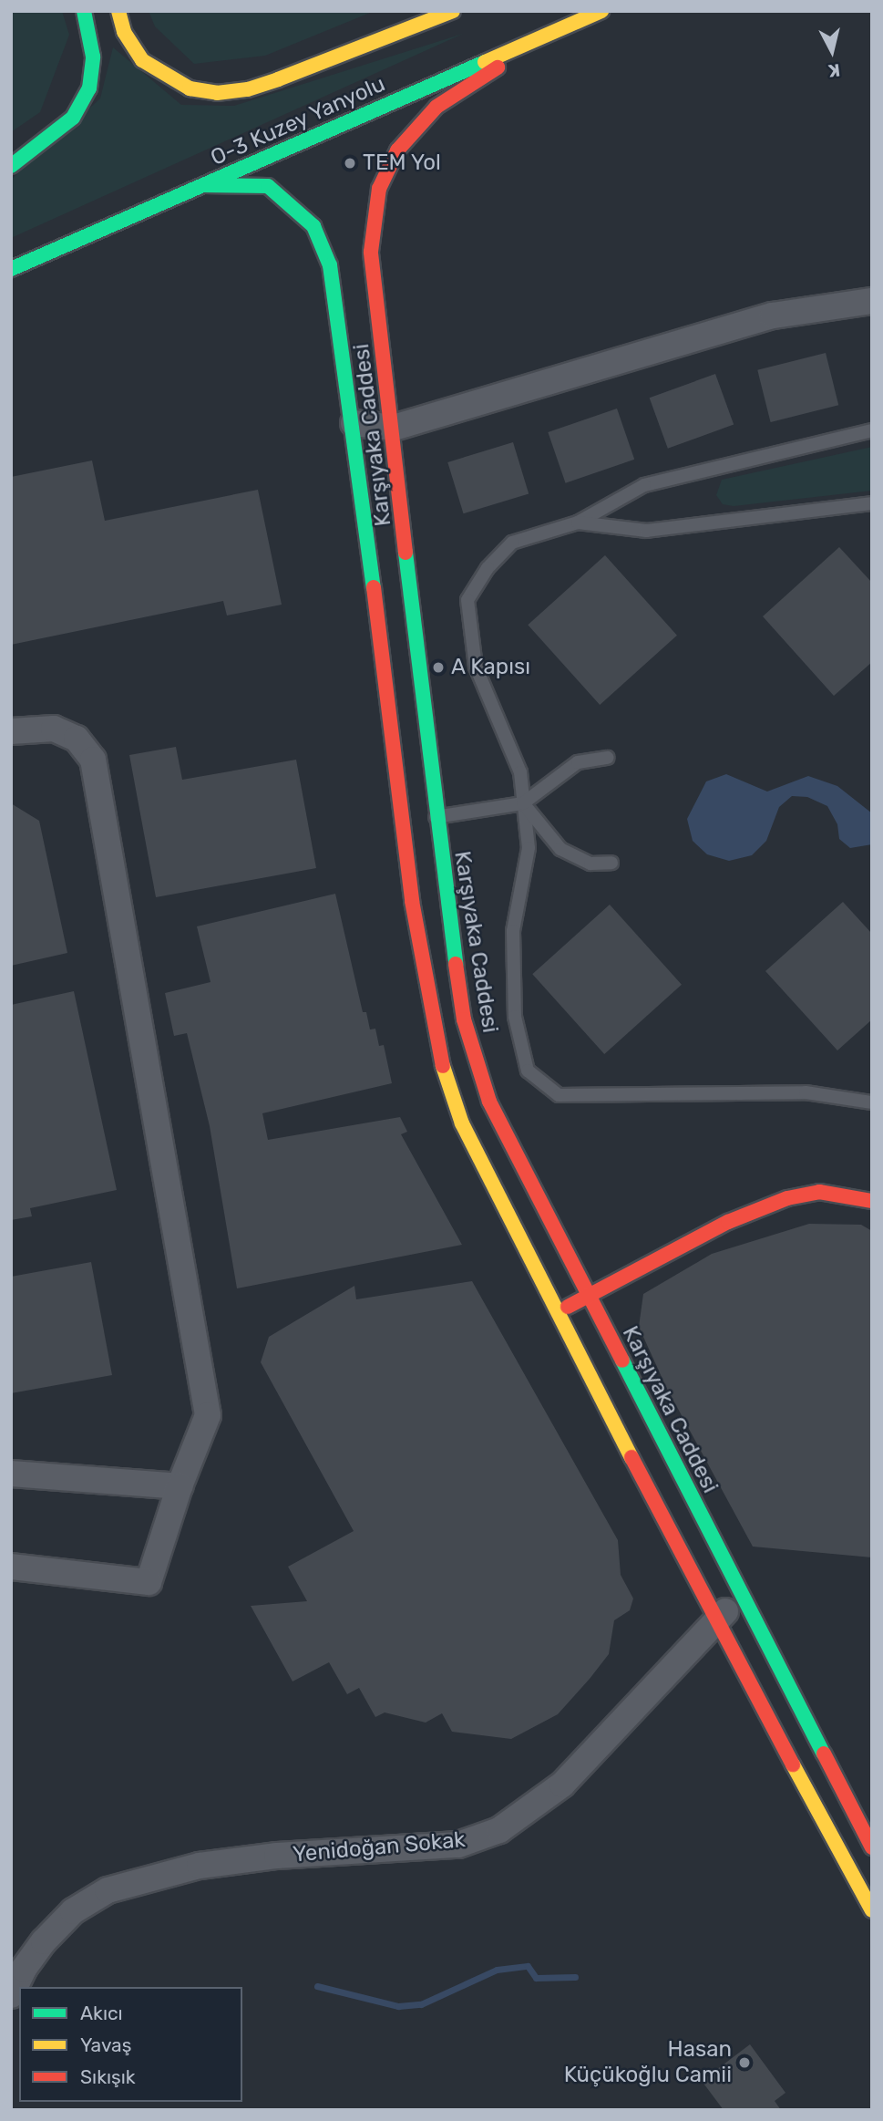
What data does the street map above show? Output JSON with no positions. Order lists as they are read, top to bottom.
{
  "streets": {
    "main road": ["O-3 Kuzey Yanyolu", "Karşıyaka Caddesi"],
    "street": ["Yenidoğan Sokak"]
  },
  "crossings": [
    ["O-3 Kuzey Yanyolu", "Karşıyaka Caddesi"],
    ["Karşıyaka Caddesi", "Yenidoğan Sokak"]
  ],
  "places": ["TEM Yol", "A Kapısı", "Hasan Küçükoğlu Camii"],
  "legend": ["Akıcı", "Yavaş", "Sıkışık"],
  "north": "bottom"
}
